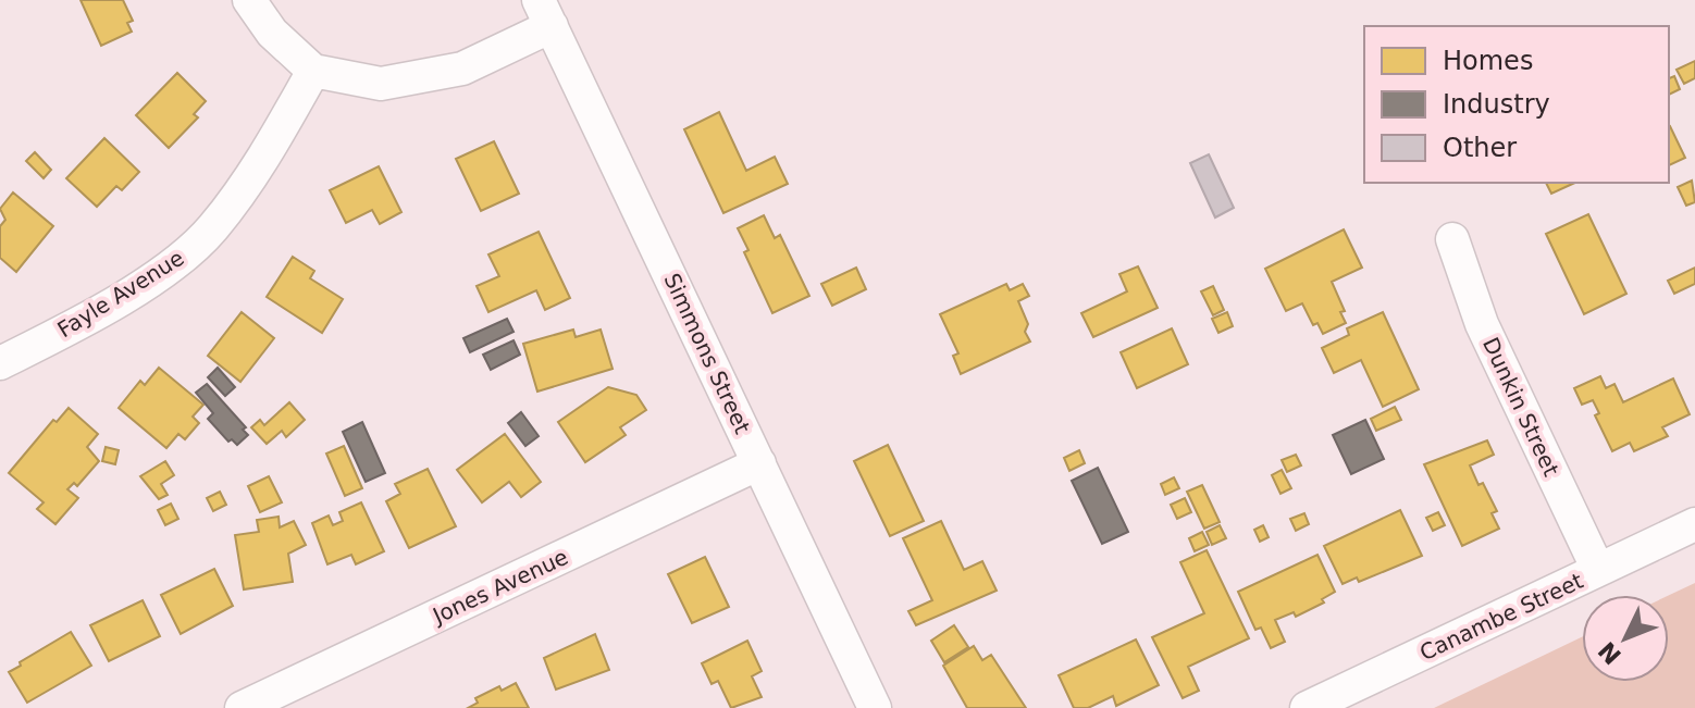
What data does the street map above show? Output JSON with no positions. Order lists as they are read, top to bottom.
{
  "streets": {
    "street": [
      "Fayle Avenue",
      "Simmons Street",
      "Dunkin Street",
      "Jones Avenue",
      "Canambe Street"
    ]
  },
  "crossings": [
    ["Simmons Street", "Jones Avenue"],
    ["Dunkin Street", "Canambe Street"]
  ],
  "legend": ["Homes", "Industry", "Other"],
  "north": "bottom left"
}
